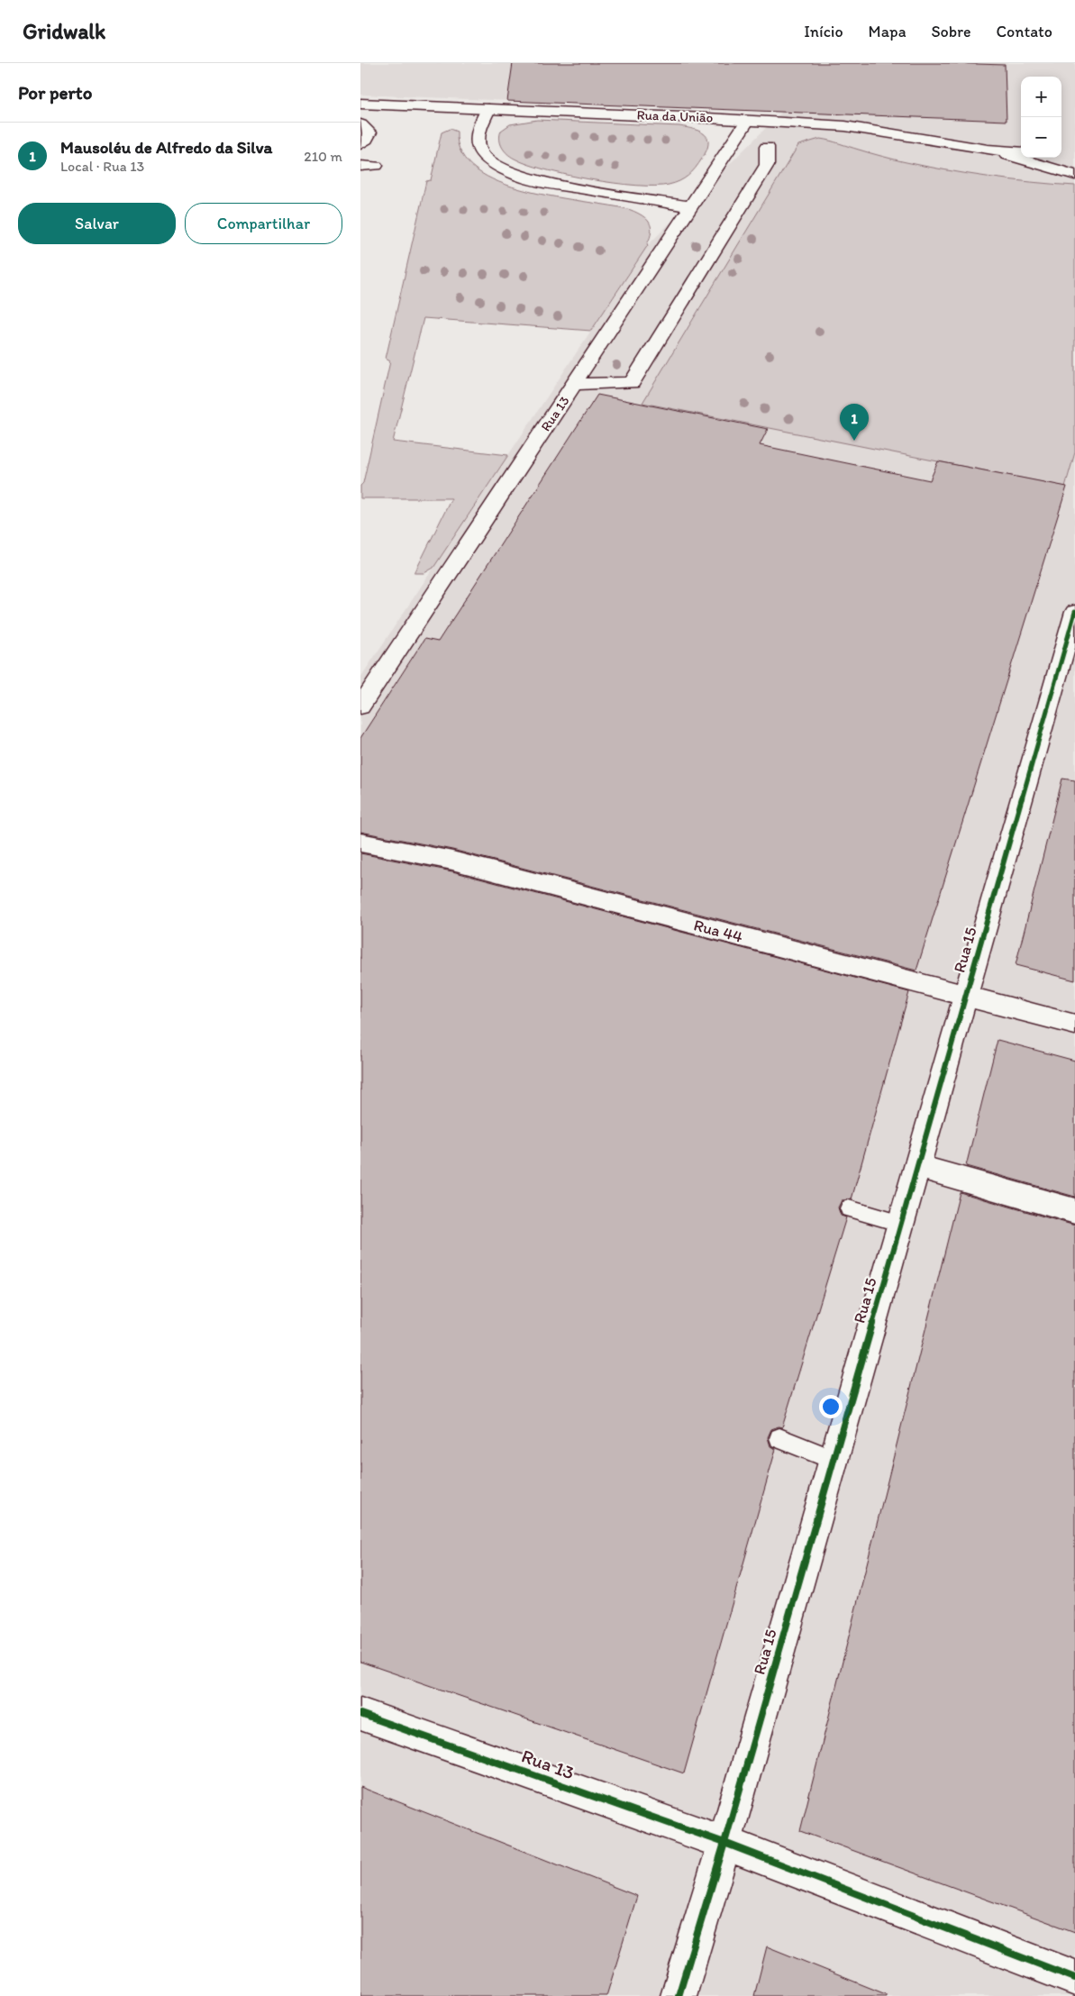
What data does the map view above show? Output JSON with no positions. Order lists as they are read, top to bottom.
{
  "streets": {
    "street": [
      "Rua da União",
      "Rua 13",
      "Rua 44",
      "Rua 15"
    ]
  },
  "crossings": [
    ["Rua da União", "Rua 13"],
    ["Rua 13", "Rua 15"],
    ["Rua 44", "Rua 15"]
  ],
  "page": {
    "header": "Gridwalk",
    "nav": [
      "Início",
      "Mapa",
      "Sobre",
      "Contato"
    ],
    "heading": "Por perto",
    "map_buttons": ["+", "−"],
    "list": [
      {
        "mark": "1",
        "name": "Mausoléu de Alfredo da Silva",
        "note": "Local · Rua 13",
        "value": "210 m"
      }
    ],
    "buttons": ["Salvar", "Compartilhar"],
    "pins": "1"
  }
}
